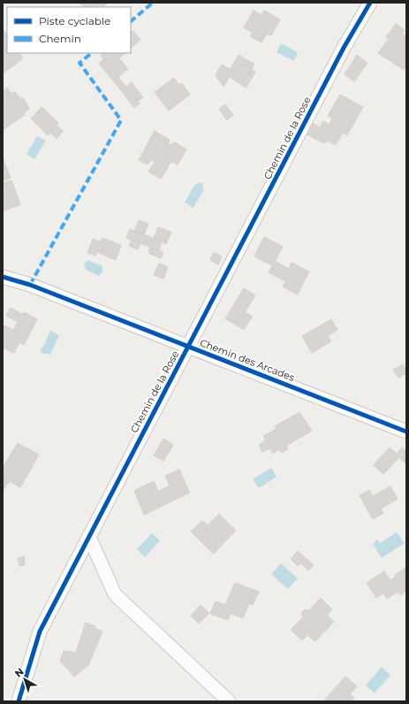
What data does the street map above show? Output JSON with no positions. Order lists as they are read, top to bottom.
{
  "streets": {
    "street": ["Chemin de la Rose", "Chemin des Arcades"]
  },
  "crossings": [
    ["Chemin de la Rose", "Chemin des Arcades"]
  ],
  "legend": ["Piste cyclable", "Chemin"],
  "north": "top left"
}
